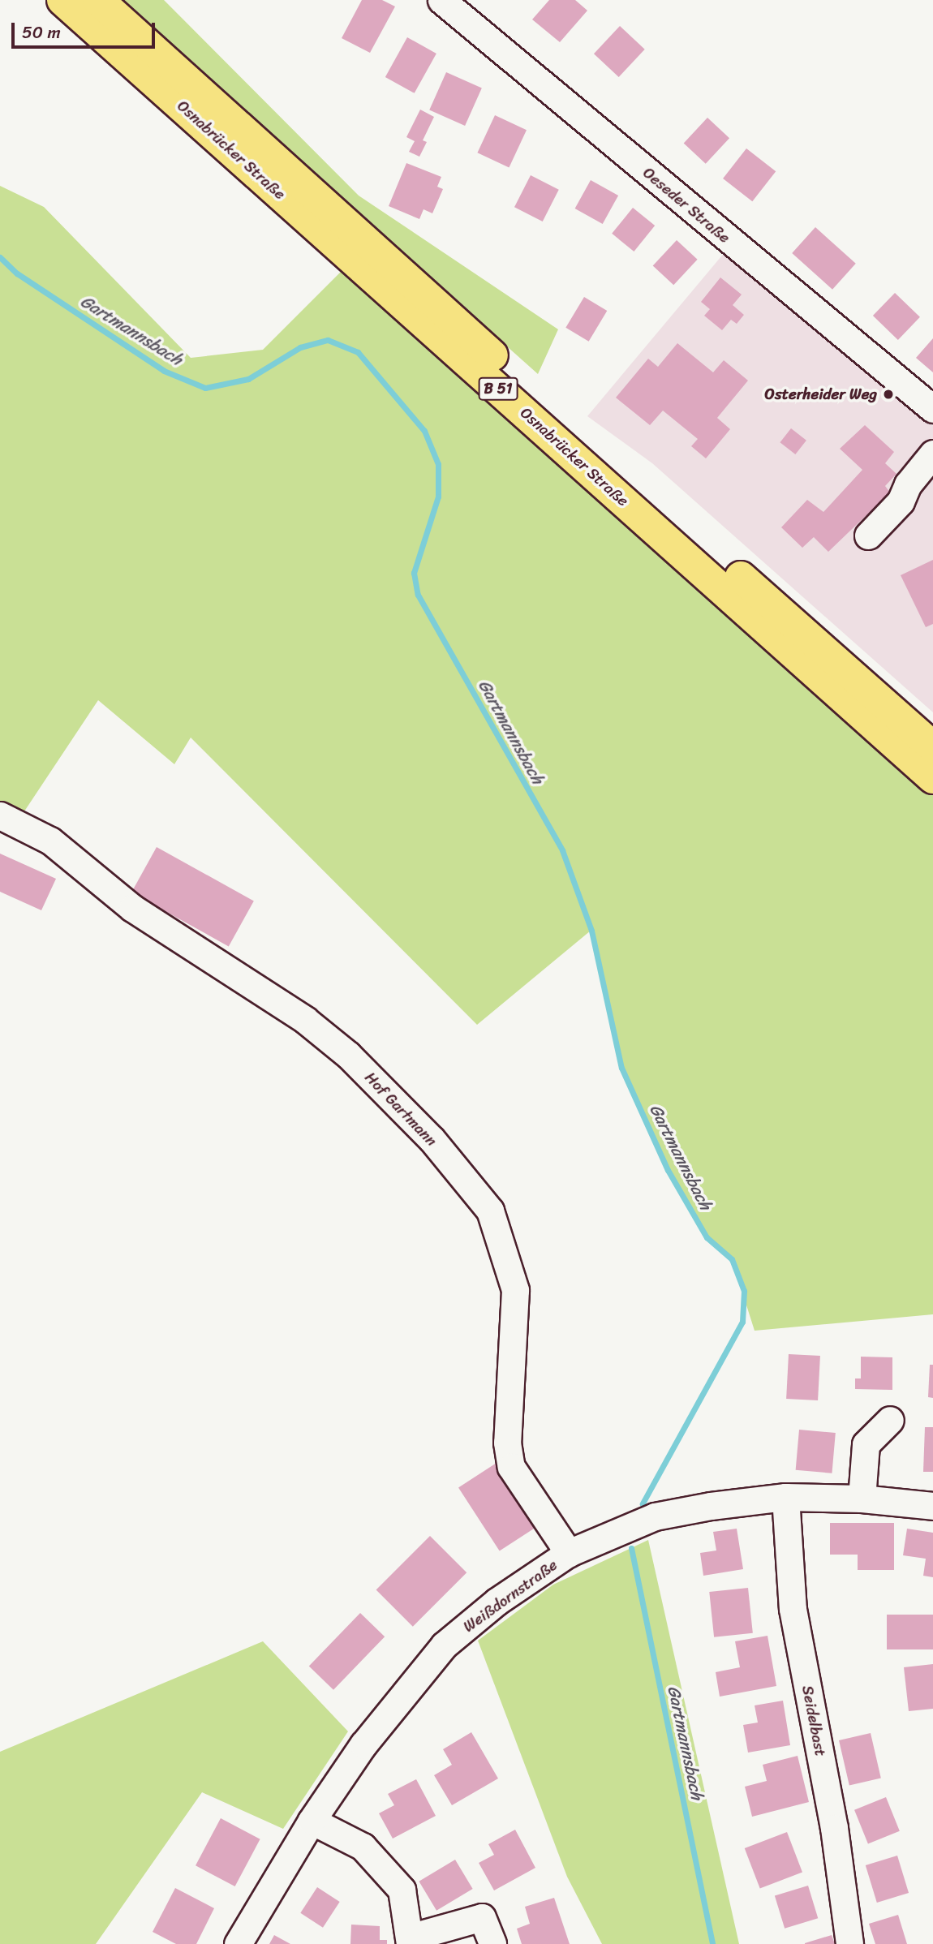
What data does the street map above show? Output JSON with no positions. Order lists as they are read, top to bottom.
{
  "streets": {
    "highway": ["Osnabrücker Straße", "B 51"],
    "street": [
      "Oeseder Straße",
      "Hof Gartmann",
      "Weißdornstraße",
      "Seidelbast"
    ]
  },
  "crossings": [
    ["Hof Gartmann", "Weißdornstraße"],
    ["Weißdornstraße", "Seidelbast"]
  ],
  "water": ["Gartmannsbach"],
  "places": ["Osterheider Weg"],
  "scale_bar": "50 m"
}
